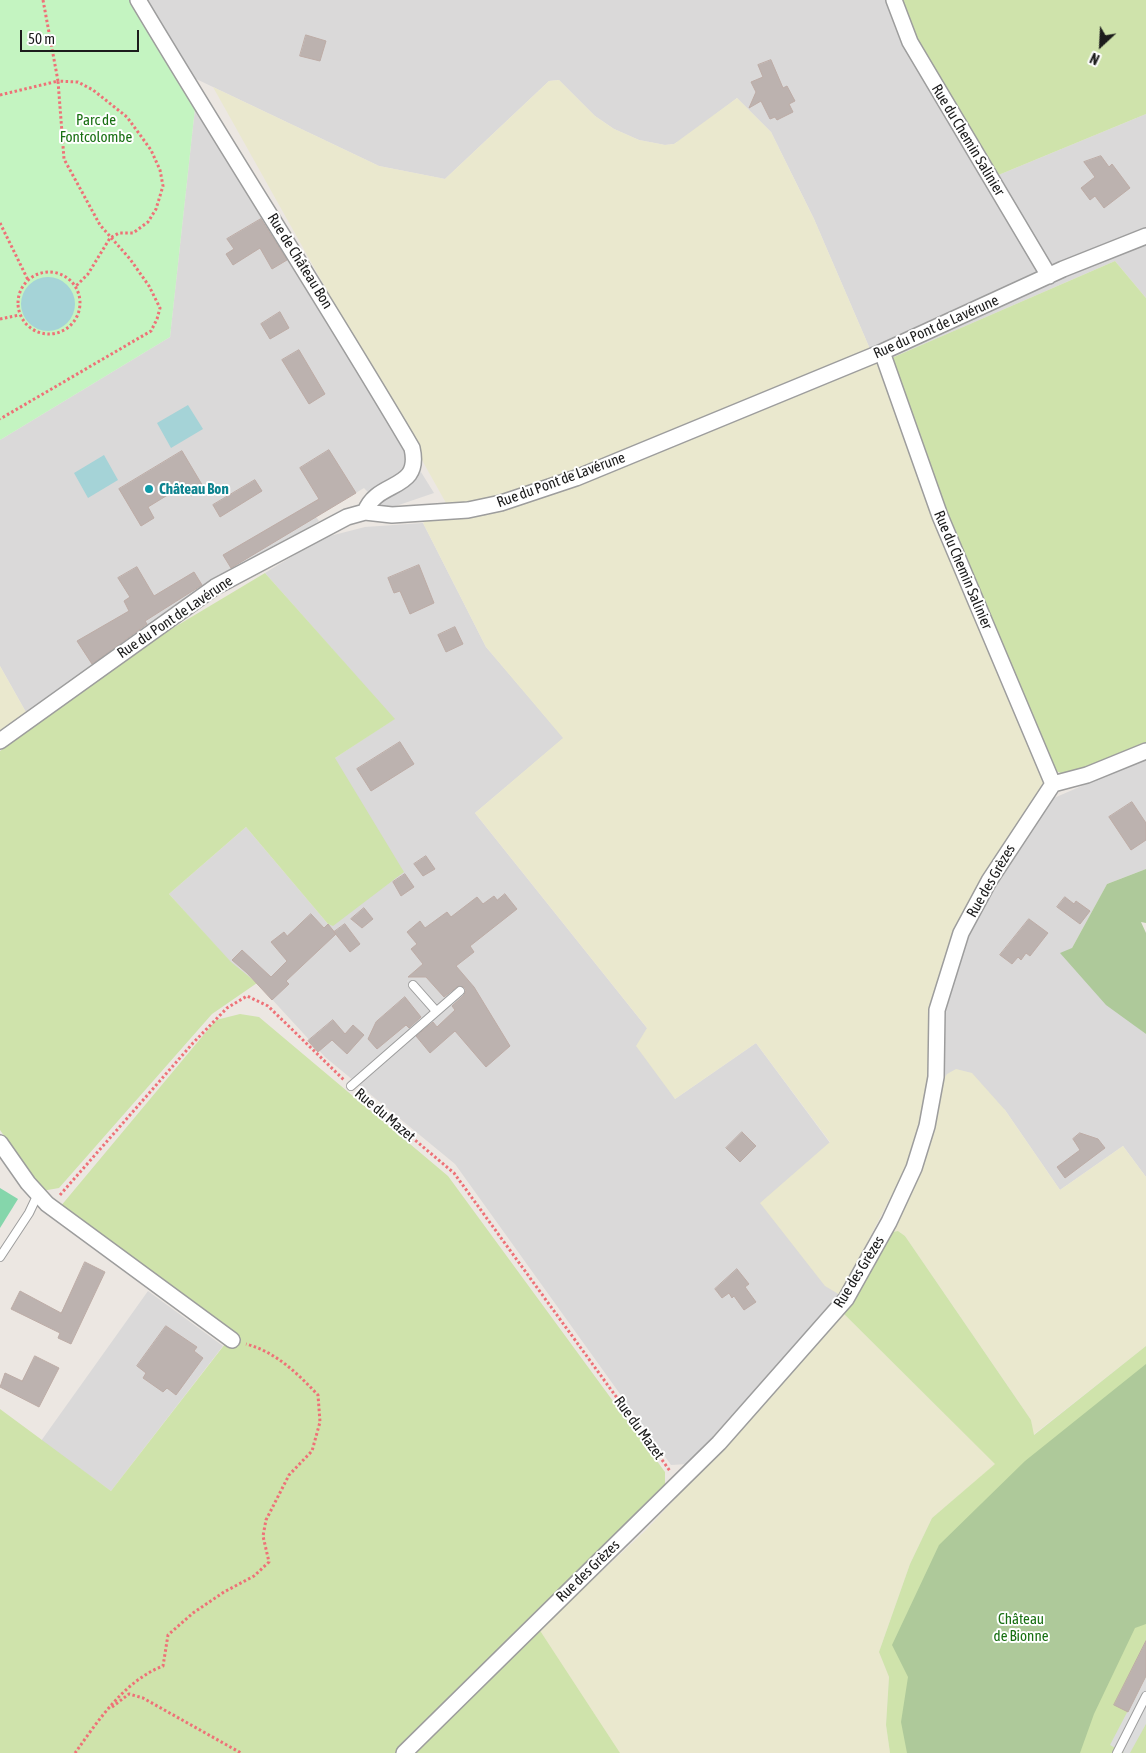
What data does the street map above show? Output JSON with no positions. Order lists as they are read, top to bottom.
{
  "streets": {
    "street": [
      "Rue du Chemin Salinier",
      "Rue de Château Bon",
      "Rue du Pont de Lavérune",
      "Rue des Grèzes"
    ],
    "path": ["Rue du Mazet"]
  },
  "crossings": [
    ["Rue du Chemin Salinier", "Rue du Pont de Lavérune"],
    ["Rue du Chemin Salinier", "Rue des Grèzes"],
    ["Rue de Château Bon", "Rue du Pont de Lavérune"],
    ["Rue des Grèzes", "Rue du Mazet"]
  ],
  "parks": ["Parc de Fontcolombe", "Château de Bionne"],
  "places": ["Château Bon"],
  "scale_bar": "50 m",
  "north": "bottom left"
}
